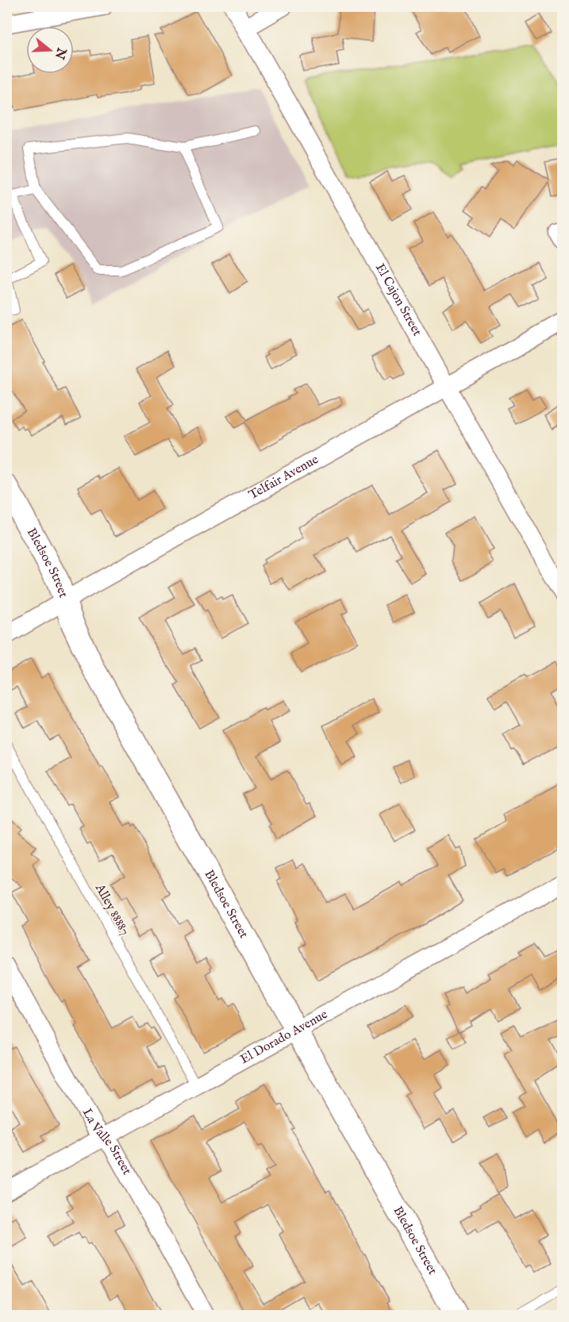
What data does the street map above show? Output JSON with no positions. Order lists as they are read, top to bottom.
{
  "streets": {
    "street": [
      "El Cajon Street",
      "Telfair Avenue",
      "Bledsoe Street",
      "El Dorado Avenue",
      "La Valle Street"
    ],
    "lane": ["Alley 88887"]
  },
  "crossings": [
    ["El Cajon Street", "Telfair Avenue"],
    ["Telfair Avenue", "Bledsoe Street"],
    ["Bledsoe Street", "El Dorado Avenue"],
    ["Alley 88887", "El Dorado Avenue"],
    ["El Dorado Avenue", "La Valle Street"]
  ],
  "north": "right"
}
